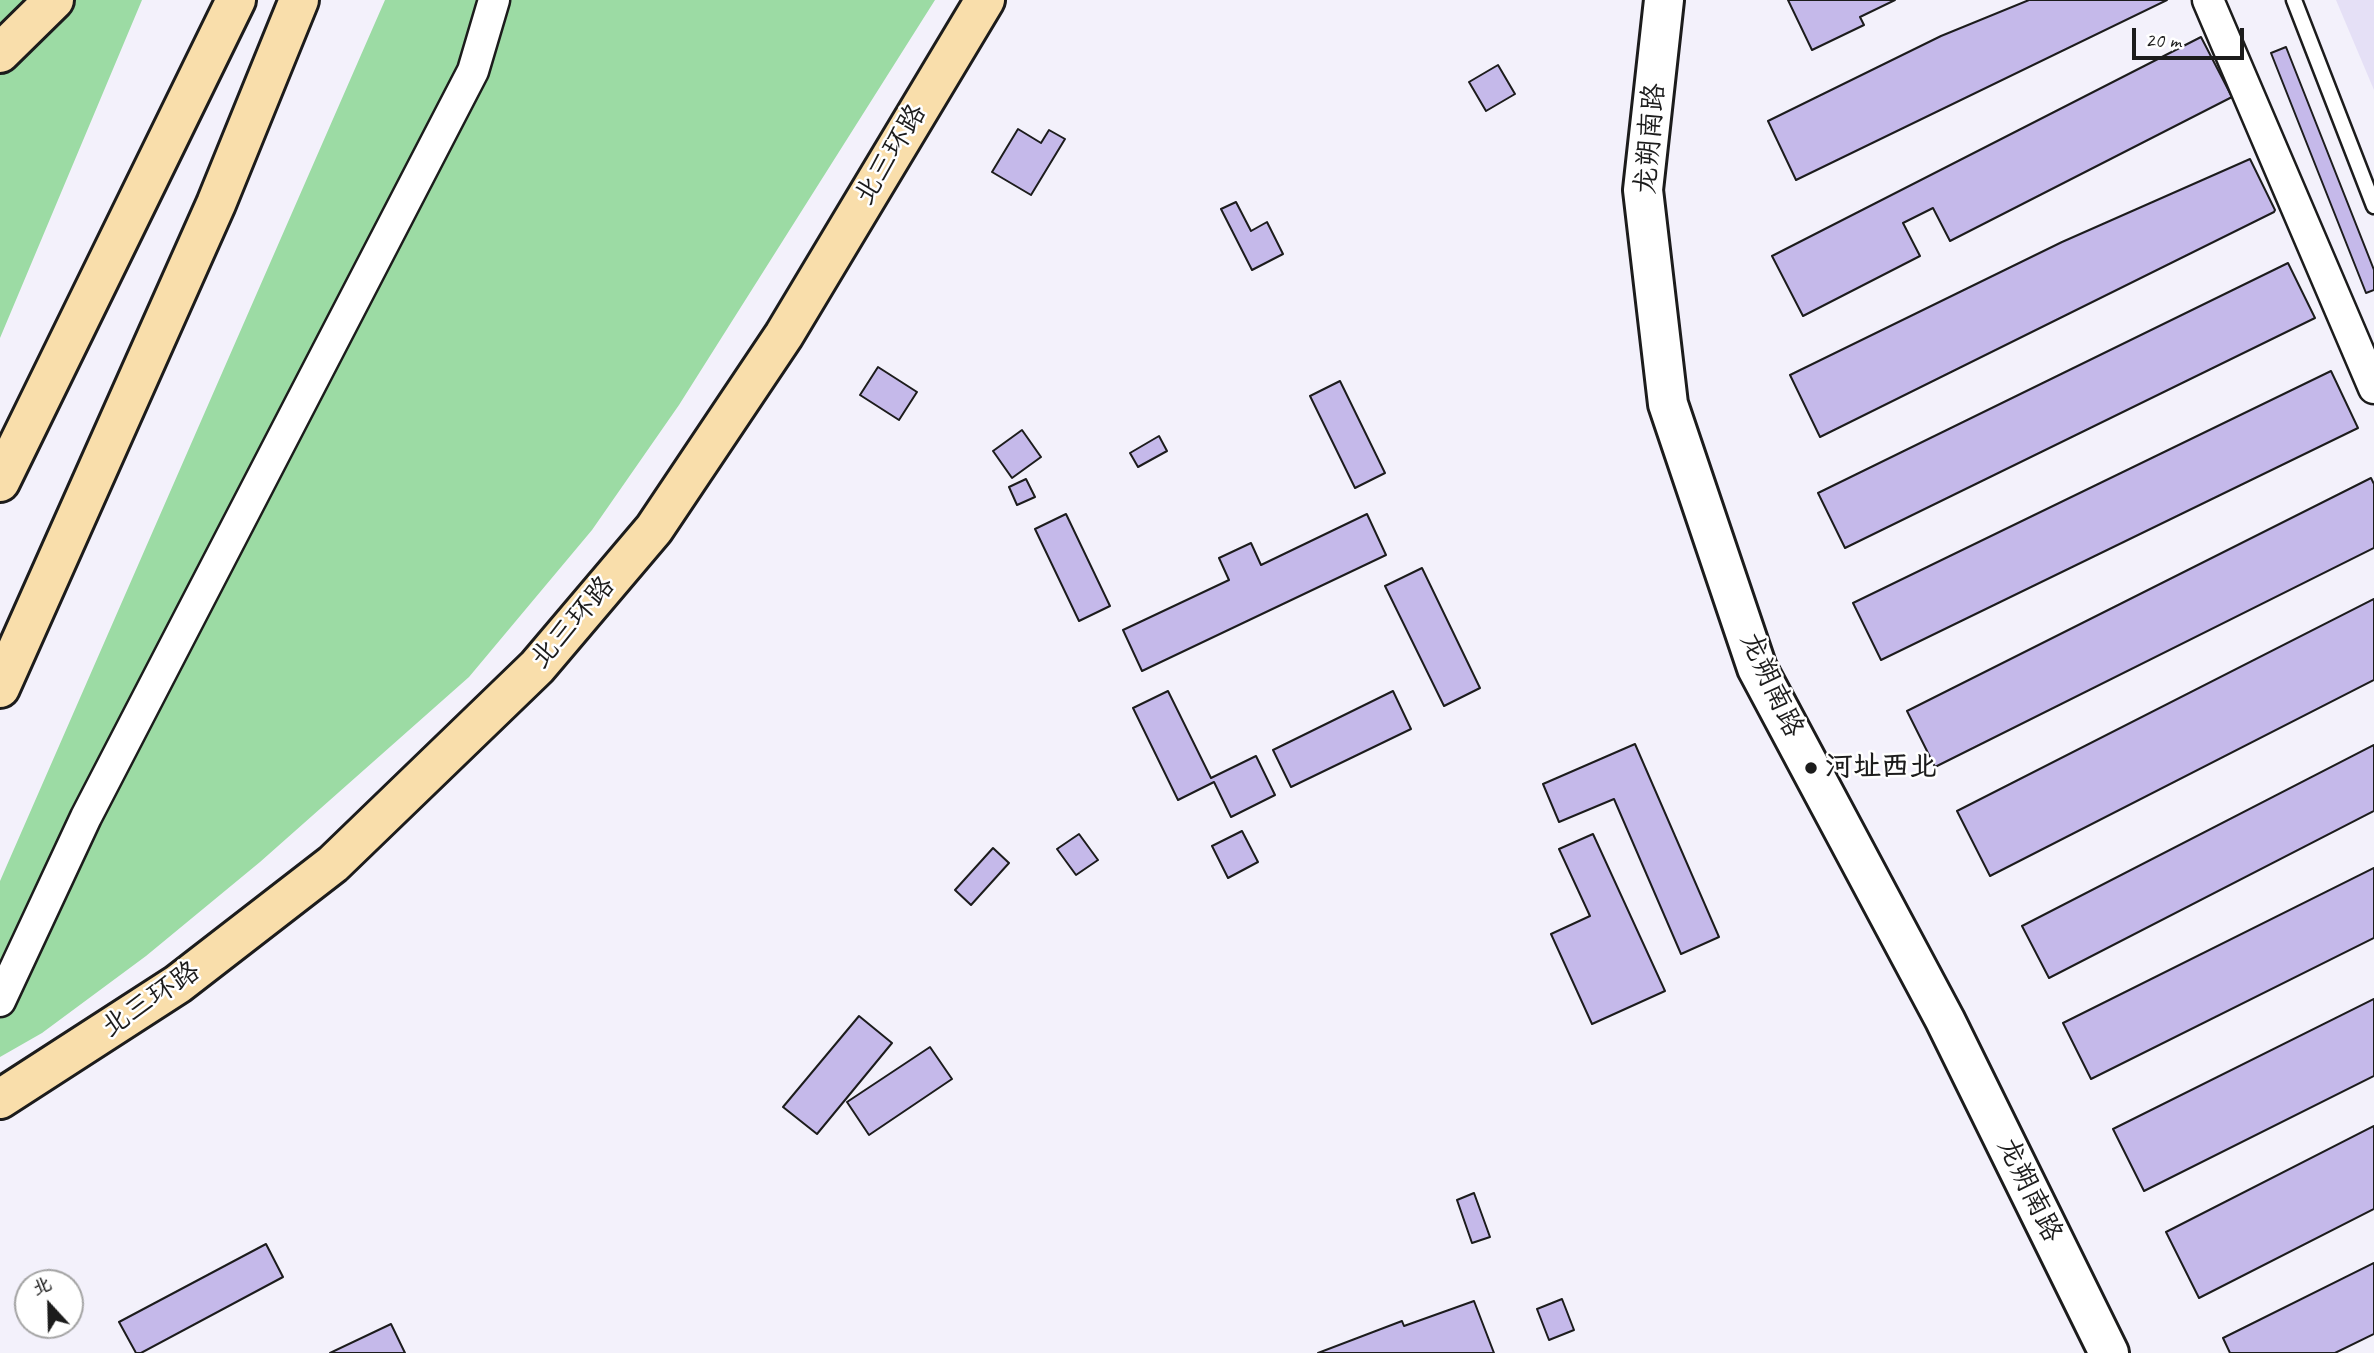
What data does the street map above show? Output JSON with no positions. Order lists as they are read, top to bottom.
{
  "streets": {
    "highway": ["北三环路"],
    "street": ["龙朔南路"]
  },
  "places": ["河址西北"],
  "scale_bar": "20 m",
  "north": "top"
}
